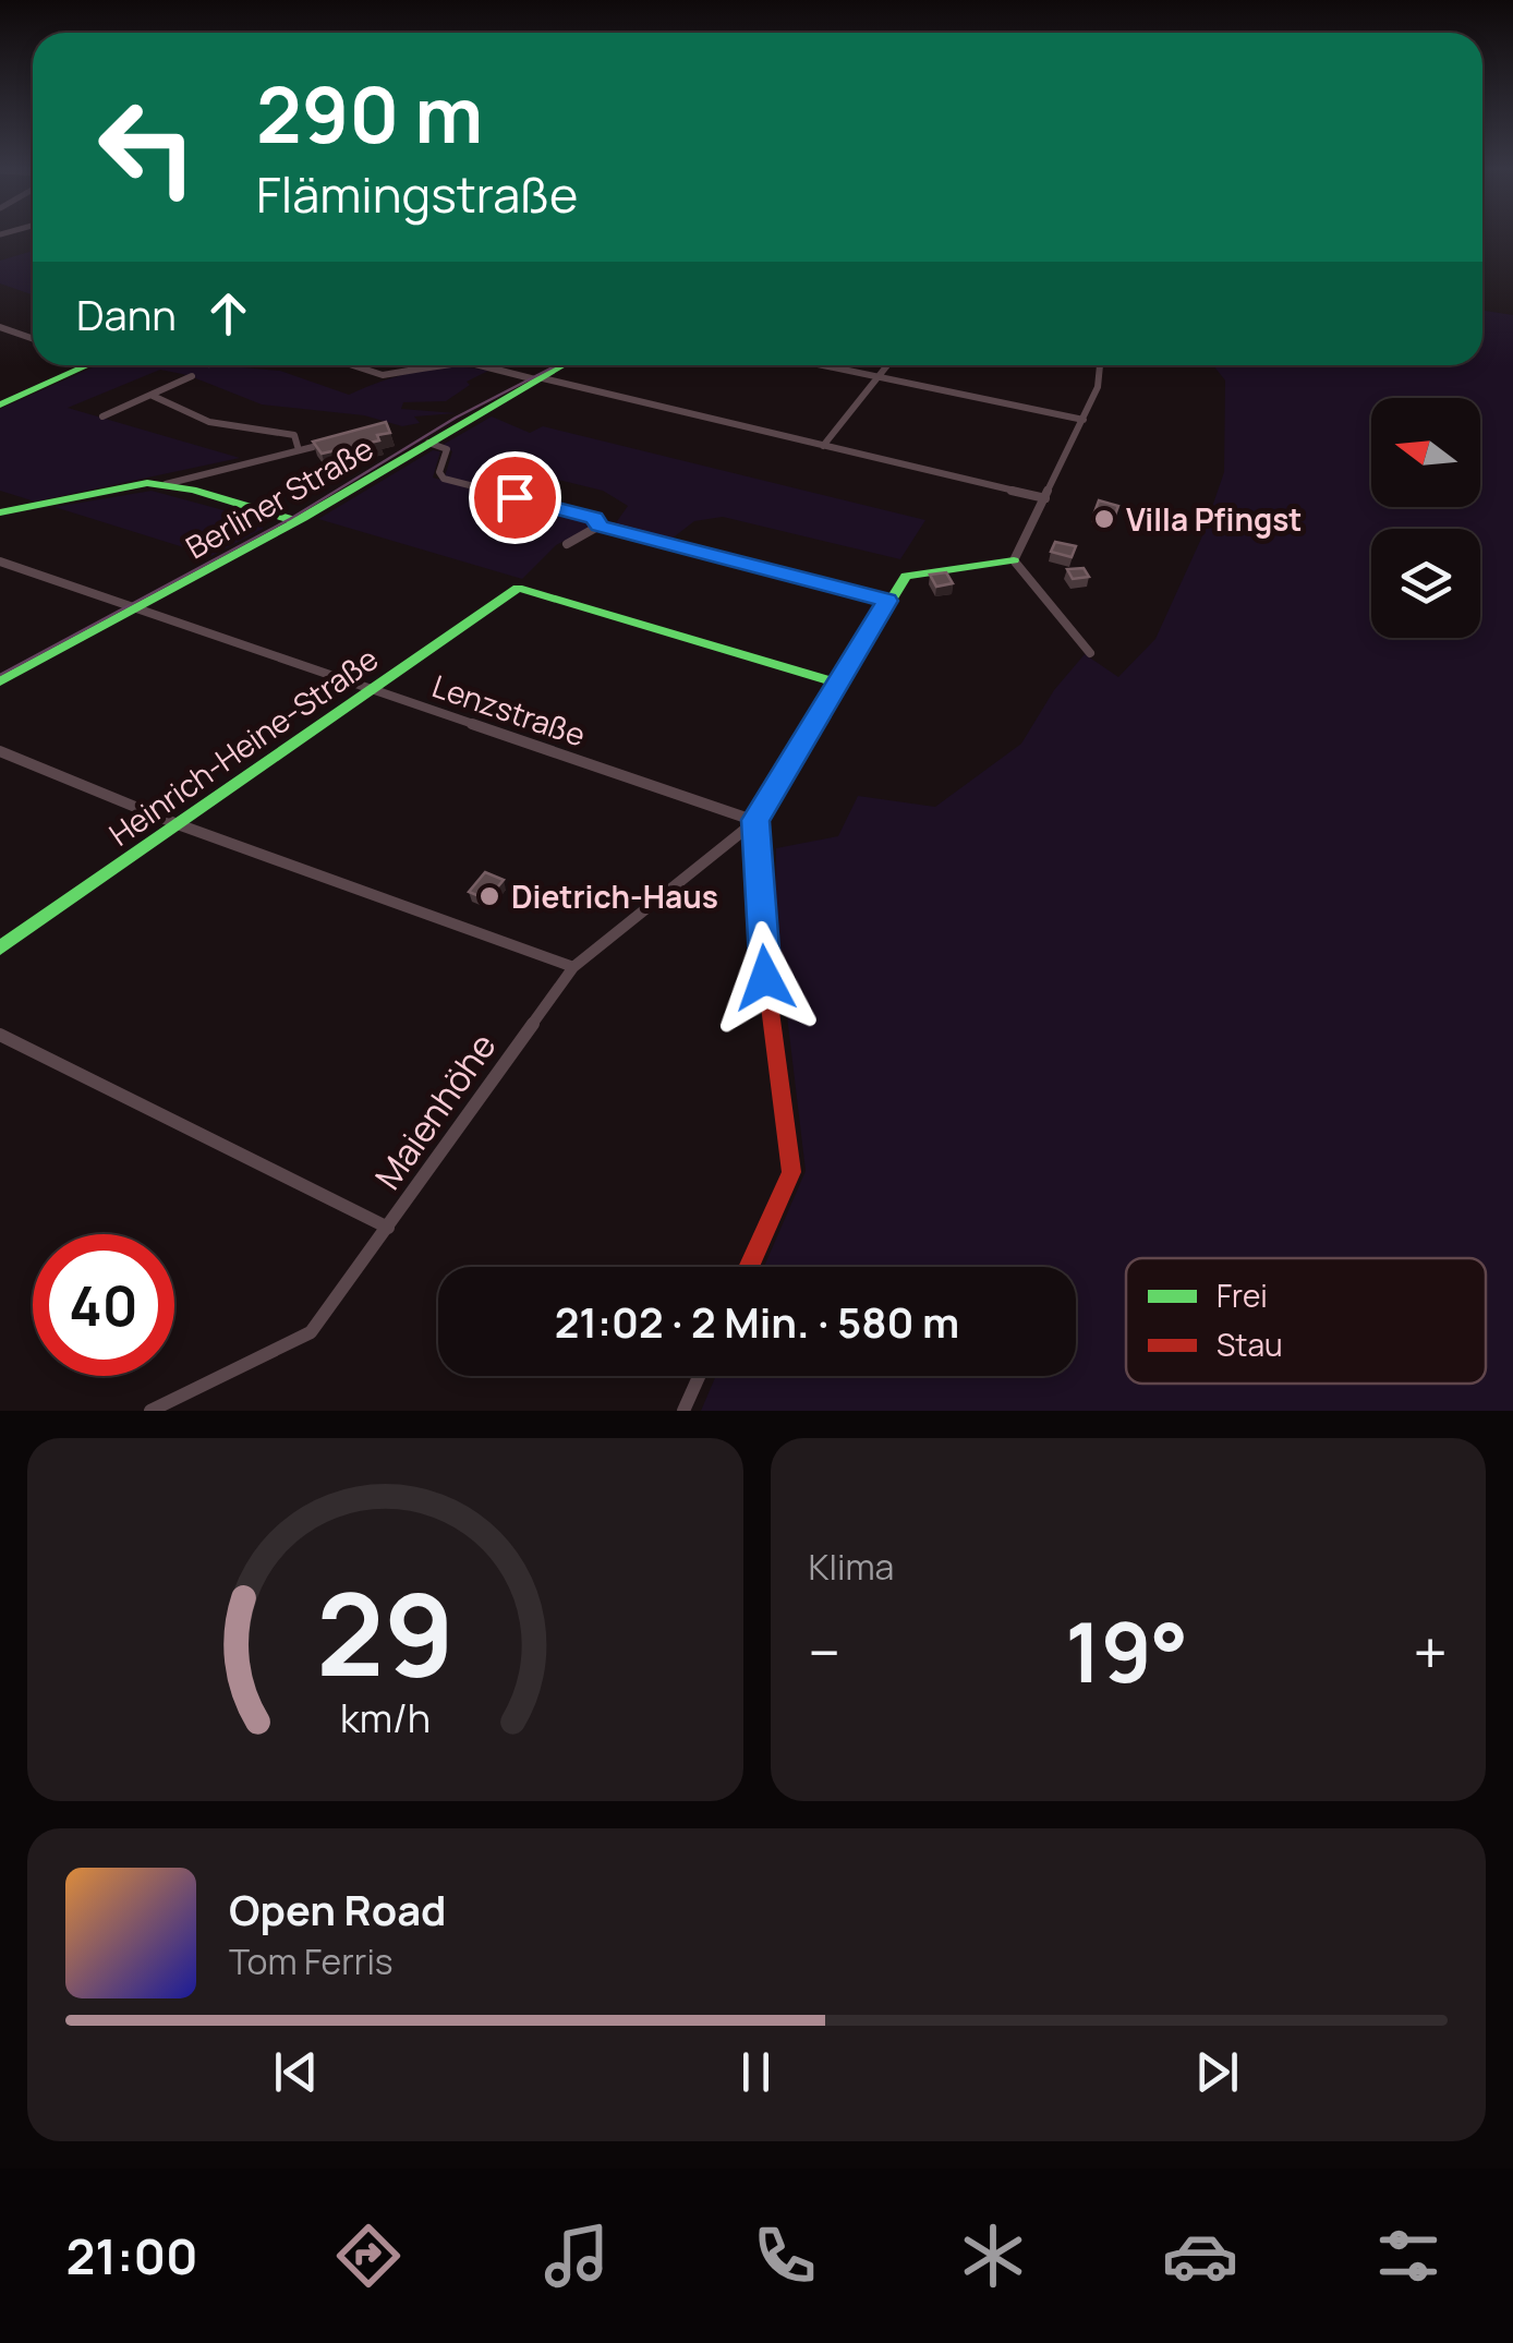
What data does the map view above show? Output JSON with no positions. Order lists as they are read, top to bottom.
{
  "streets": {
    "street": [
      "Berliner Straße",
      "Lenzstraße",
      "Heinrich-Heine-Straße",
      "Maienhöhe"
    ]
  },
  "crossings": [
    ["Berliner Straße", "Lenzstraße"],
    ["Lenzstraße", "Heinrich-Heine-Straße"],
    ["Lenzstraße", "Maienhöhe"]
  ],
  "places": ["Villa Pfingst", "Dietrich-Haus"],
  "legend": ["Frei", "Stau"],
  "north": "left",
  "page": {
    "turn": ["290 m", "Flämingstraße"],
    "then": "Dann",
    "limit": "40",
    "trip": "21:02 · 2 Min. · 580 m",
    "tile": "Klima",
    "heat": ["−", "19°", "+"],
    "song": ["Open Road", "Tom Ferris"],
    "tabs": "21:00",
    "gauge": ["29", "km/h"]
  }
}
